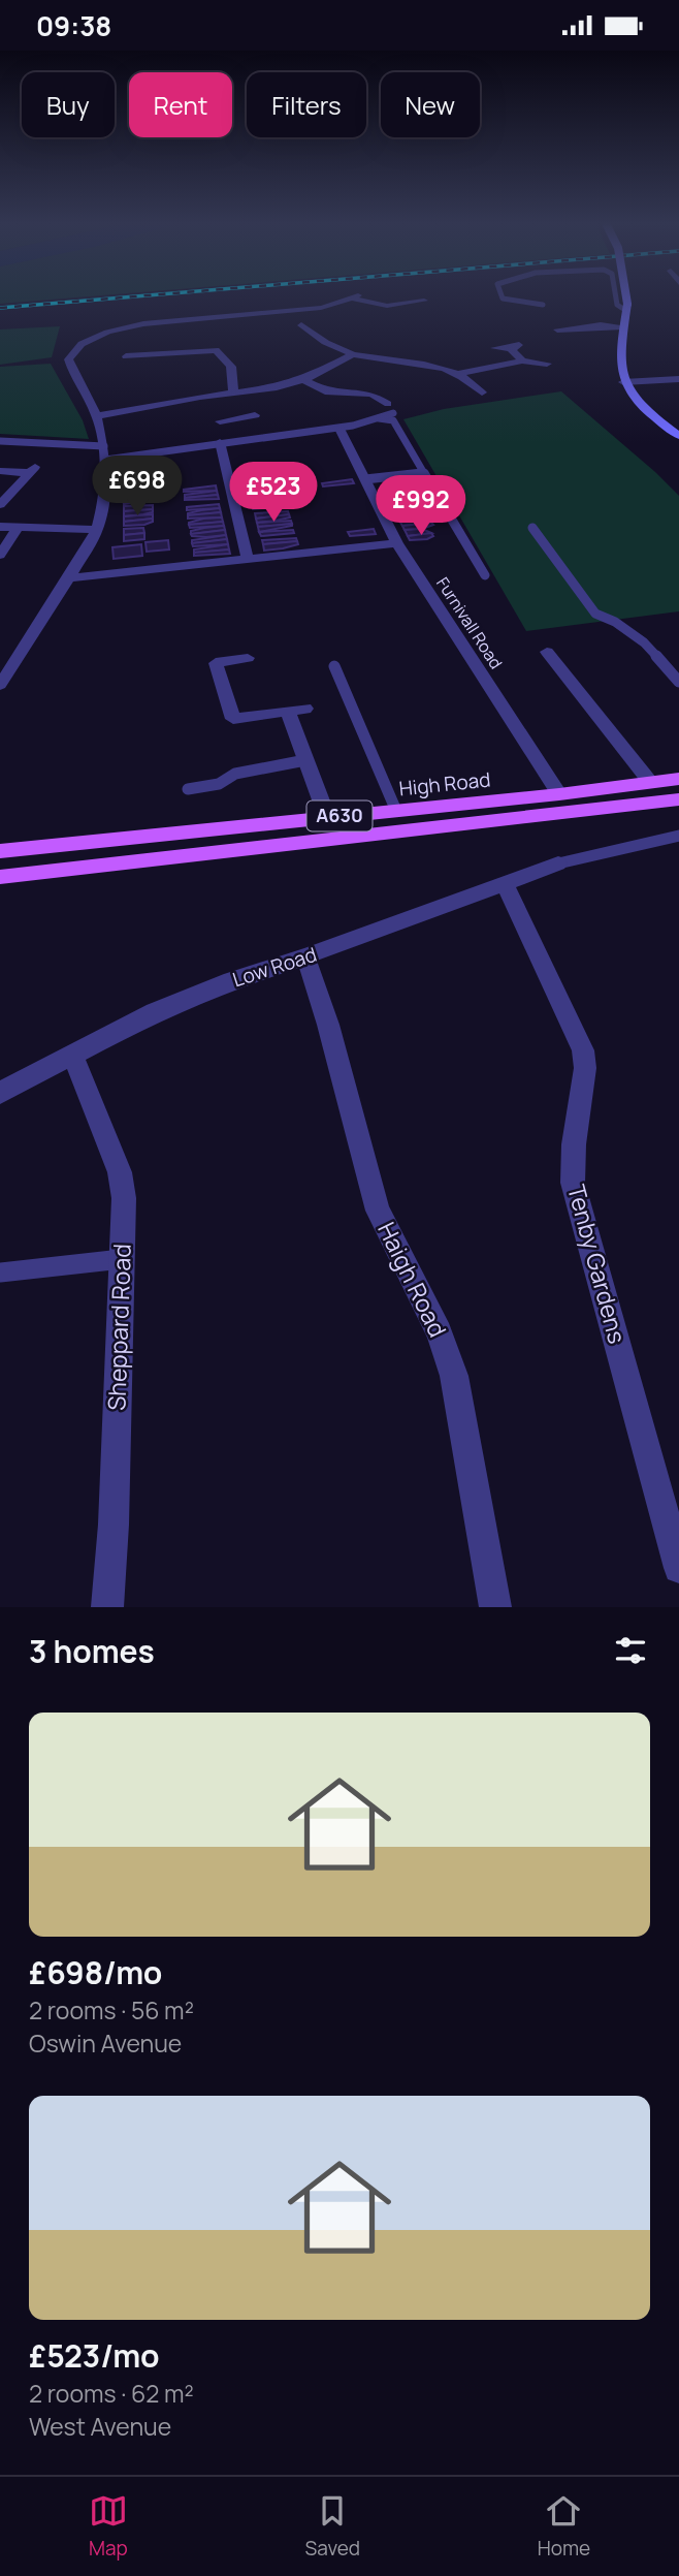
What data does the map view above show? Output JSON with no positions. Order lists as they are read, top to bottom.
{
  "streets": {
    "main road": ["High Road", "A630"],
    "street": [
      "Furnivall Road",
      "Low Road",
      "Tenby Gardens",
      "Haigh Road",
      "Sheppard Road"
    ]
  },
  "crossings": [
    ["Furnivall Road", "High Road"],
    ["Low Road", "Tenby Gardens"],
    ["Low Road", "Haigh Road"],
    ["Low Road", "Sheppard Road"]
  ],
  "page": {
    "status": "09:38",
    "chip": [
      "Buy",
      "Rent",
      "Filters",
      "New"
    ],
    "price": ["£698", "£523", "£992"],
    "heading": "3 homes",
    "list": [
      {
        "name": "£698/mo",
        "note": "2 rooms · 56 m² · Oswin Avenue"
      },
      {
        "name": "£523/mo",
        "note": "2 rooms · 62 m² · West Avenue"
      }
    ],
    "tabs": ["Map", "Saved", "Home"]
  }
}
